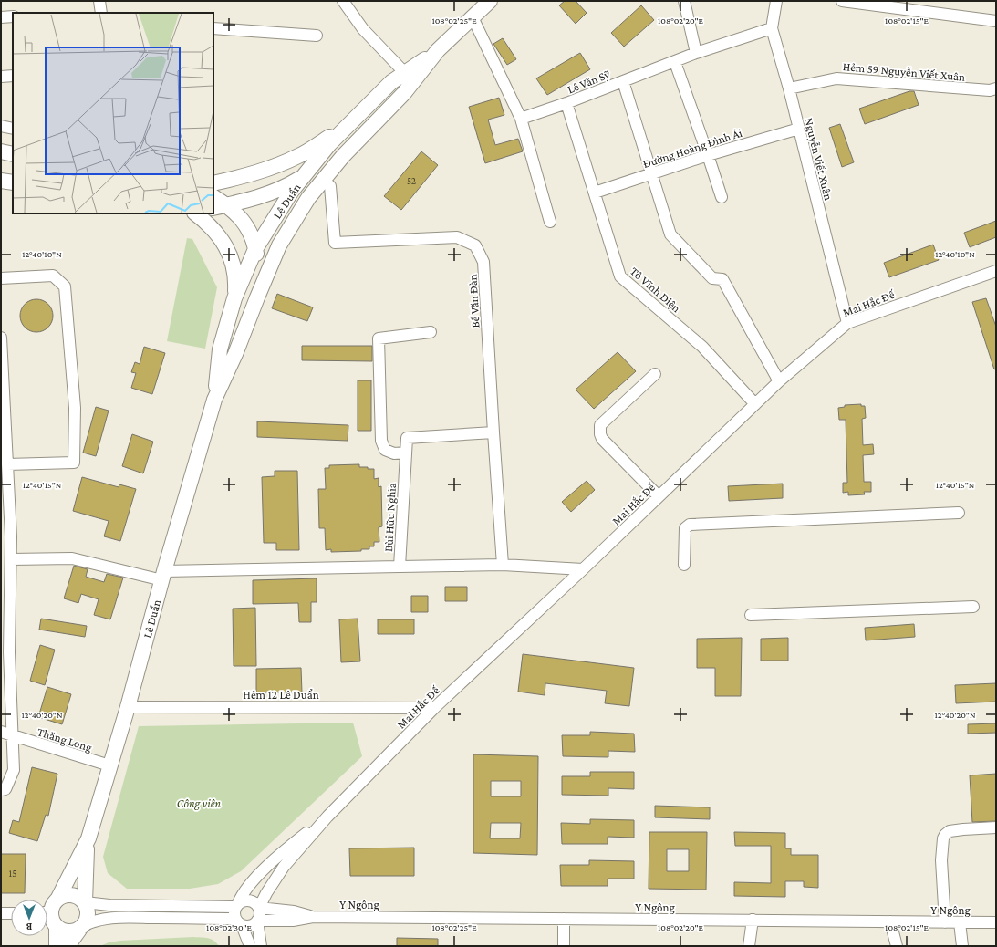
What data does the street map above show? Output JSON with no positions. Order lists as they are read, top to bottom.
{
  "streets": {
    "main road": ["Lê Duẩn"],
    "street": [
      "Hẻm 59 Nguyễn Viết Xuân",
      "Lê Văn Sỹ",
      "Đường Hoàng Đình Ái",
      "Nguyễn Viết Xuân",
      "Tô Vĩnh Diện",
      "Bế Văn Đàn",
      "Mai Hắc Đế",
      "Bùi Hữu Nghĩa",
      "Hẻm 12 Lê Duẩn",
      "Thăng Long",
      "Y Ngông"
    ]
  },
  "crossings": [
    ["Hẻm 59 Nguyễn Viết Xuân", "Nguyễn Viết Xuân"],
    ["Lê Văn Sỹ", "Nguyễn Viết Xuân"],
    ["Lê Văn Sỹ", "Tô Vĩnh Diện"],
    ["Đường Hoàng Đình Ái", "Nguyễn Viết Xuân"],
    ["Đường Hoàng Đình Ái", "Tô Vĩnh Diện"],
    ["Nguyễn Viết Xuân", "Mai Hắc Đế"],
    ["Lê Duẩn", "Bế Văn Đàn"],
    ["Lê Duẩn", "Hẻm 12 Lê Duẩn"],
    ["Lê Duẩn", "Thăng Long"],
    ["Tô Vĩnh Diện", "Mai Hắc Đế"],
    ["Bế Văn Đàn", "Bùi Hữu Nghĩa"],
    ["Mai Hắc Đế", "Bùi Hữu Nghĩa"],
    ["Mai Hắc Đế", "Hẻm 12 Lê Duẩn"],
    ["Mai Hắc Đế", "Y Ngông"]
  ],
  "parks": ["Công viên"],
  "house_numbers": ["52", "15"],
  "north": "bottom",
  "coordinates": [
    "108°02'25\"E",
    "108°02'20\"E",
    "108°02'15\"E",
    "12°40'10\"N",
    "12°40'15\"N",
    "12°40'20\"N",
    "108°02'30\"E"
  ]
}
